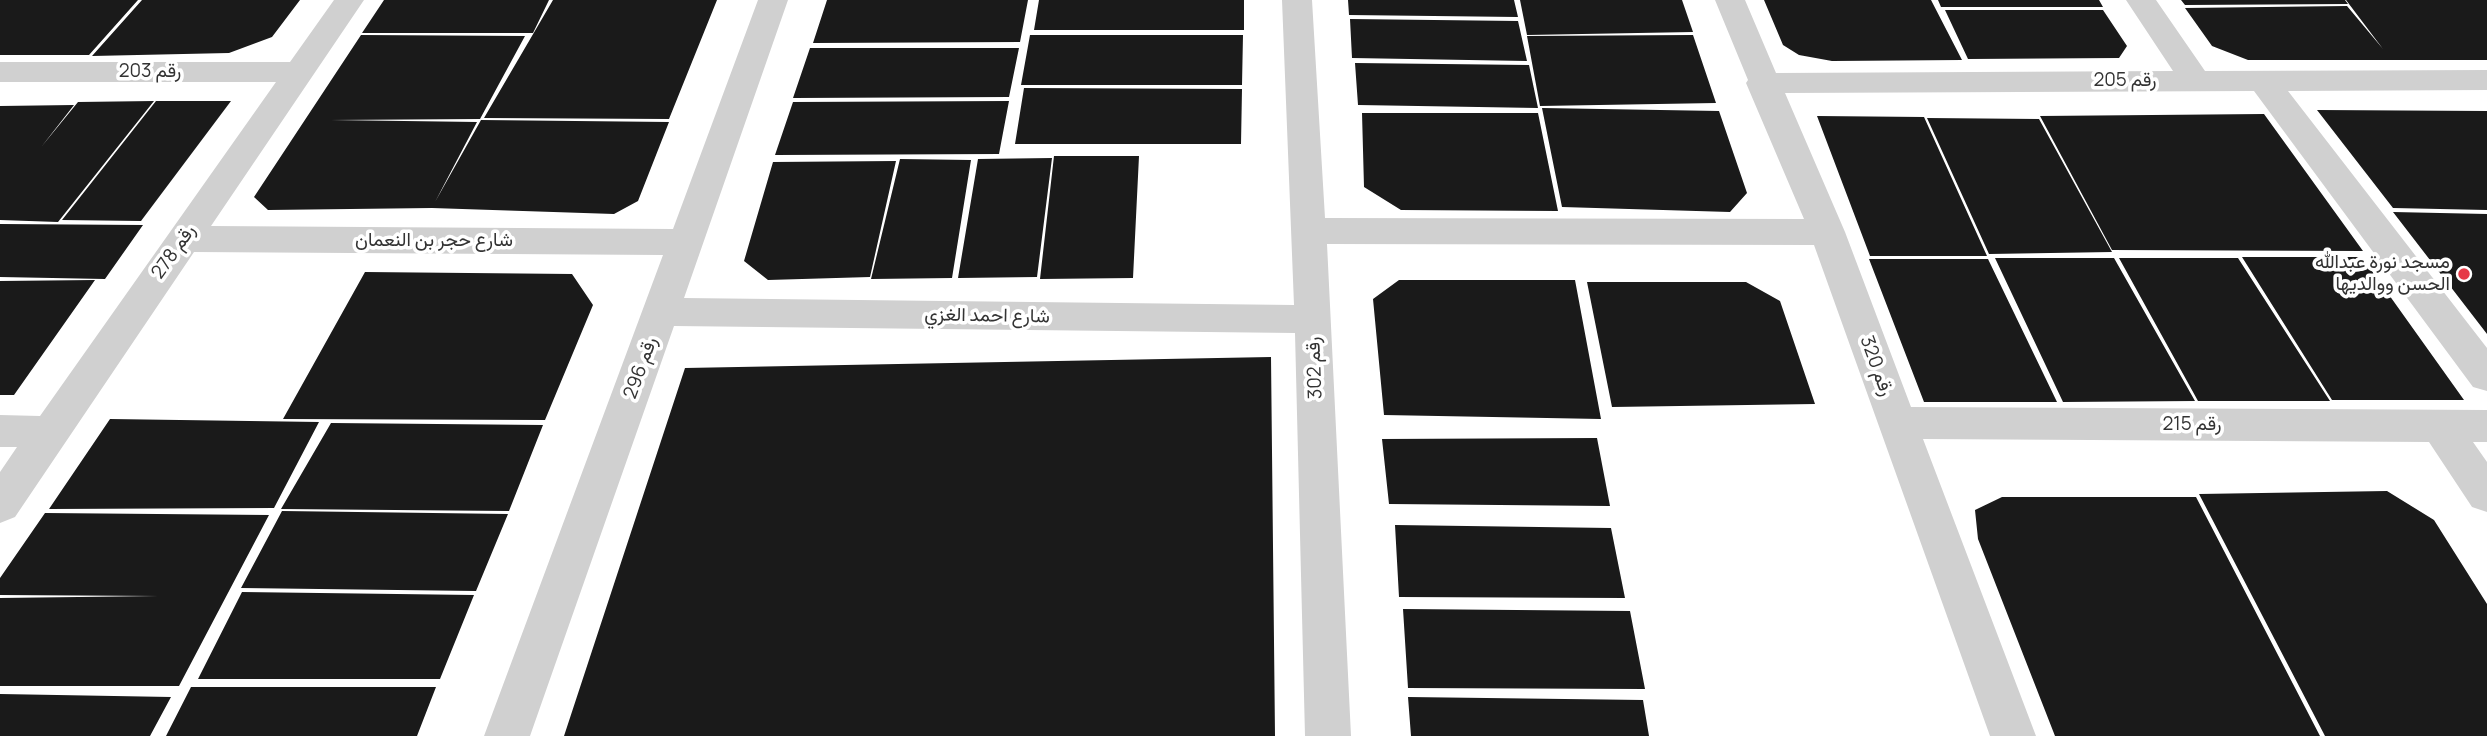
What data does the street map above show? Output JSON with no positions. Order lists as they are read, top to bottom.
{
  "streets": {
    "street": [
      "رقم 203",
      "رقم 205",
      "شارع حجر بن النعمان",
      "رقم 278",
      "شارع احمد الغزي",
      "رقم 320",
      "رقم 296",
      "رقم 302",
      "رقم 215"
    ]
  },
  "crossings": [
    ["رقم 203", "رقم 278"],
    ["رقم 205", "رقم 320"],
    ["شارع حجر بن النعمان", "رقم 278"],
    ["شارع حجر بن النعمان", "رقم 296"],
    ["شارع احمد الغزي", "رقم 296"],
    ["شارع احمد الغزي", "رقم 302"],
    ["رقم 320", "رقم 215"]
  ],
  "places": ["مسجد نورة عبدالله الحسن ووالديها"]
}
